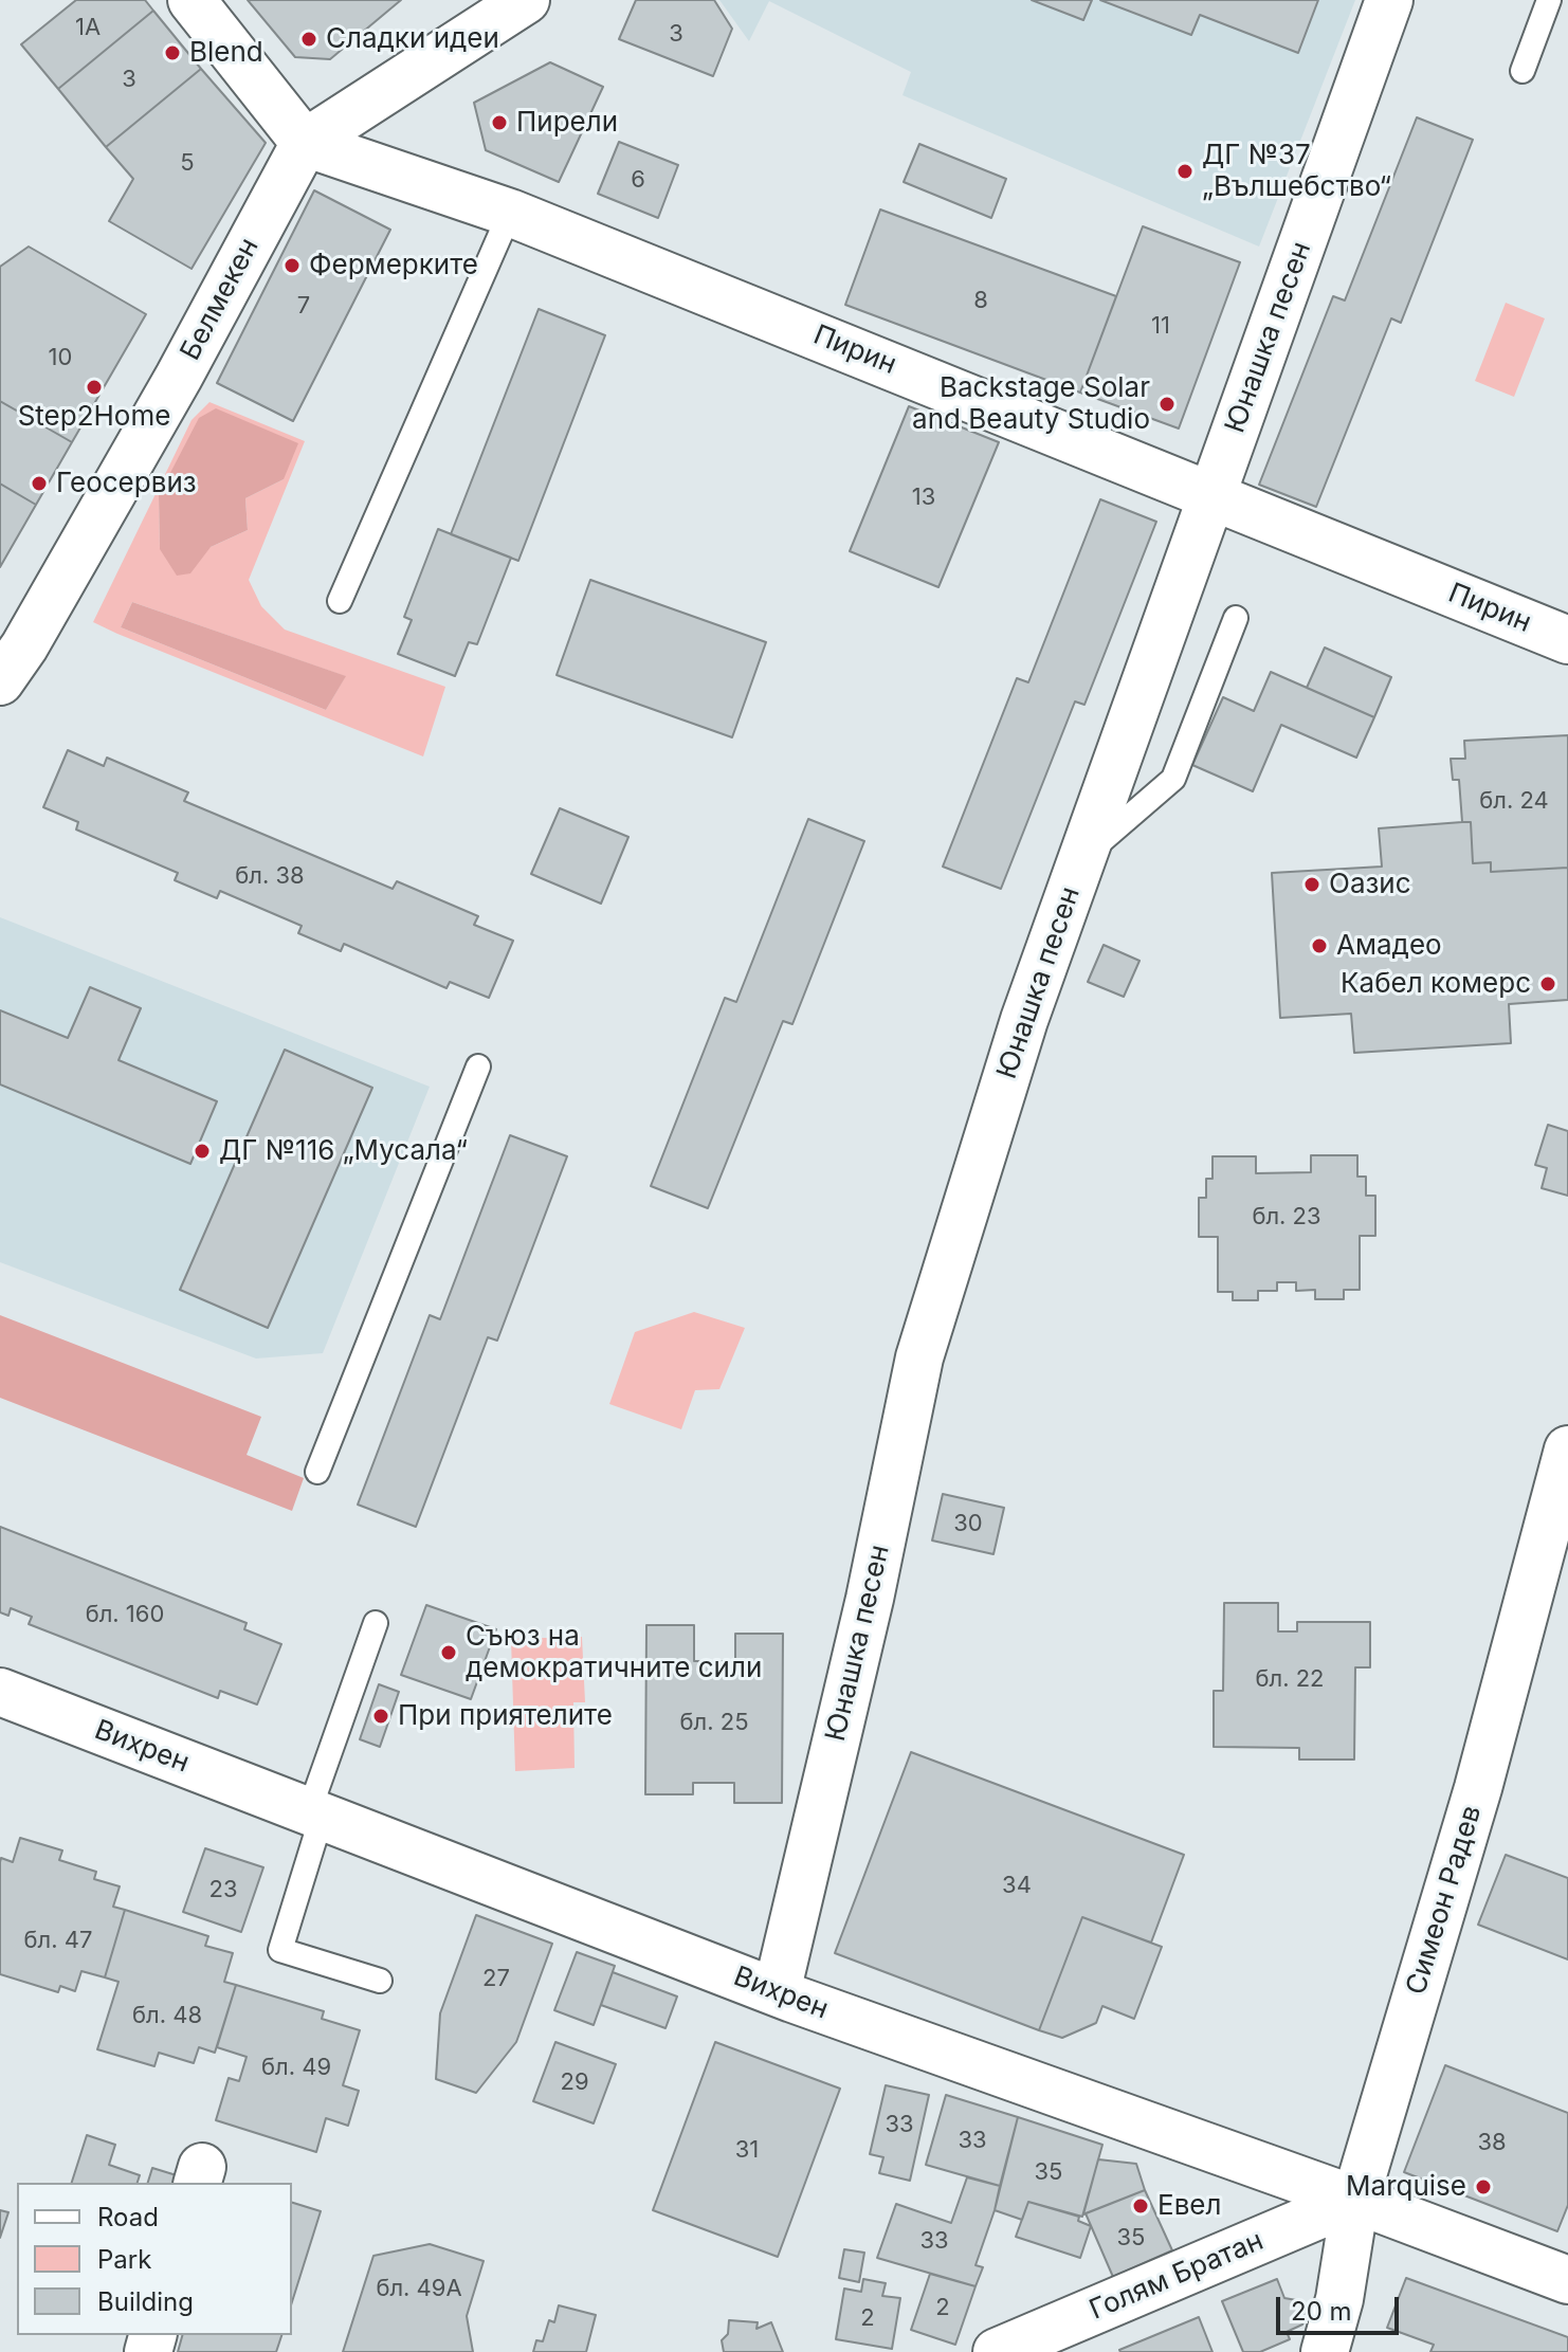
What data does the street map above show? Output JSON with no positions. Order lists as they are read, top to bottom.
{
  "streets": {
    "street": [
      "Белмекен",
      "Юнашка песен",
      "Пирин",
      "Вихрен",
      "Симеон Радев",
      "Голям Братан"
    ]
  },
  "crossings": [
    ["Белмекен", "Пирин"],
    ["Юнашка песен", "Пирин"],
    ["Юнашка песен", "Вихрен"],
    ["Вихрен", "Симеон Радев"],
    ["Вихрен", "Голям Братан"],
    ["Симеон Радев", "Голям Братан"]
  ],
  "places": [
    "Сладки идеи",
    "Blend",
    "Пирели",
    "ДГ №37 „Вълшебство“",
    "Фермерките",
    "Step2Home",
    "Backstage Solar and Beauty Studio",
    "Геосервиз",
    "Оазис",
    "Амадео",
    "Кабел комерс",
    "ДГ №116 „Мусала“",
    "Съюз на демократичните сили",
    "При приятелите",
    "Marquise",
    "Евел"
  ],
  "house_numbers": [
    "1А",
    "3",
    "3",
    "5",
    "6",
    "8",
    "7",
    "11",
    "10",
    "13",
    "бл. 24",
    "бл. 38",
    "бл. 23",
    "30",
    "бл. 160",
    "бл. 22",
    "бл. 25",
    "34",
    "23",
    "бл. 47",
    "27",
    "бл. 48",
    "бл. 49",
    "29",
    "33",
    "33",
    "38",
    "31",
    "35",
    "35",
    "33",
    "бл. 49А",
    "2",
    "2"
  ],
  "legend": ["Road", "Park", "Building"],
  "scale_bar": "20 m"
}
